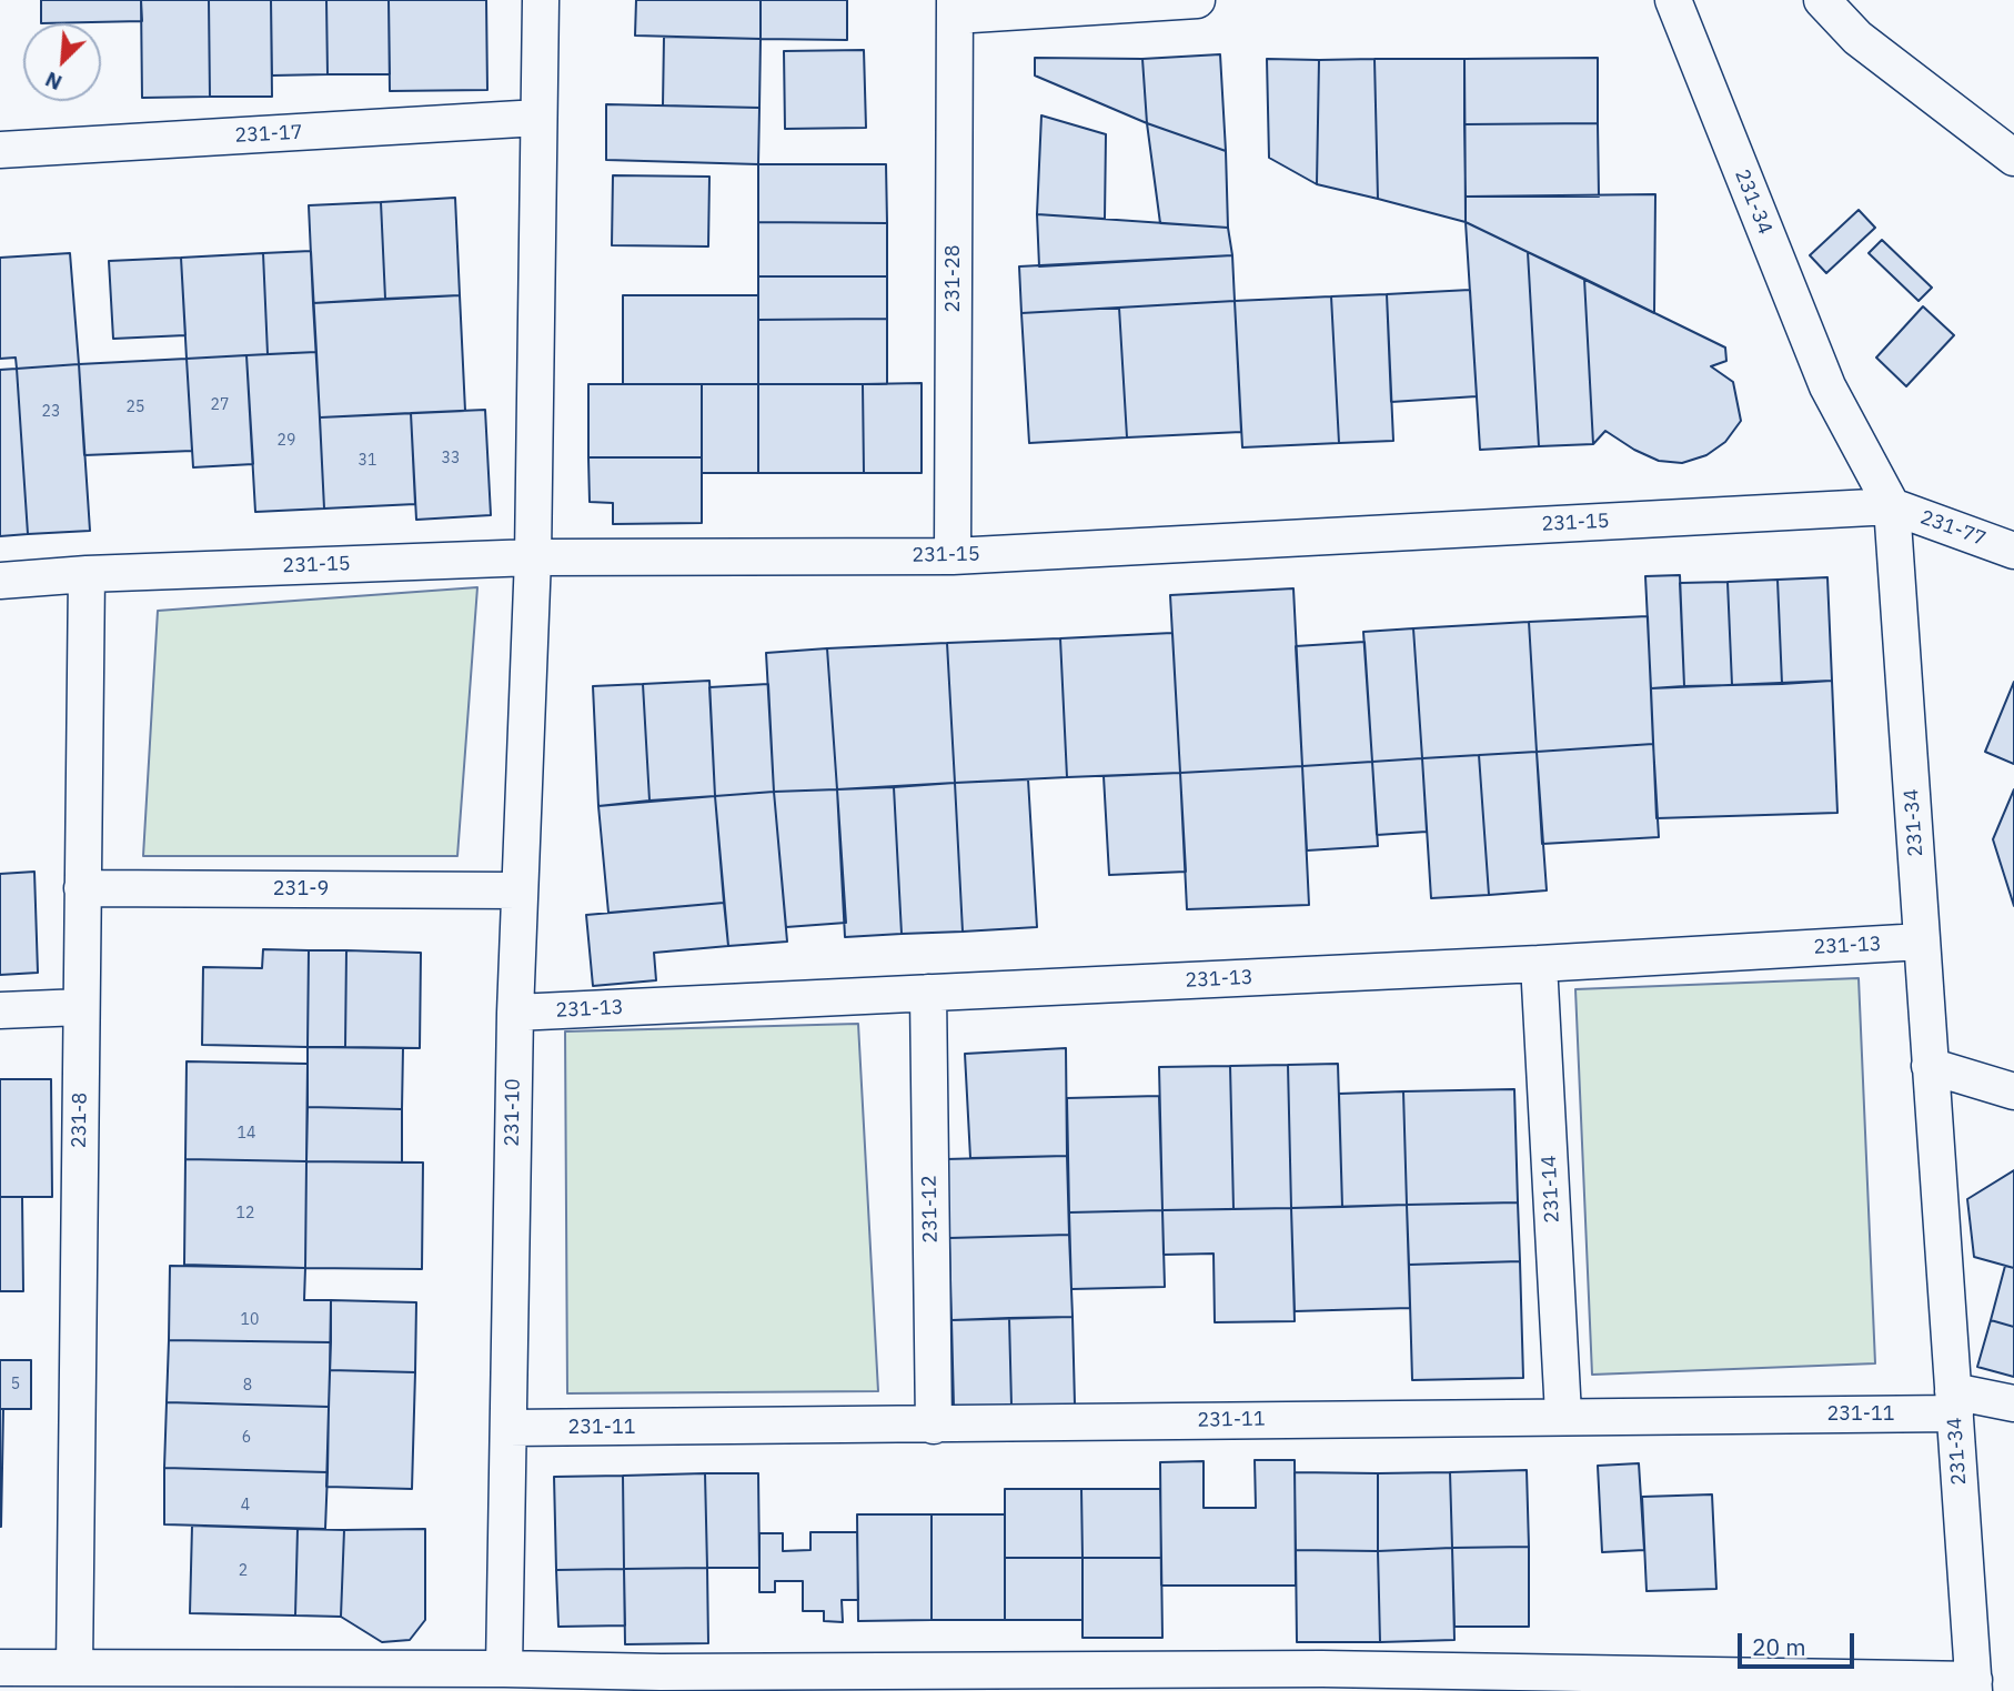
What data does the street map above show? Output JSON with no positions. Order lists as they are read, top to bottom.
{
  "streets": {
    "street": [
      "231-17",
      "231-34",
      "231-28",
      "231-15",
      "231-77",
      "231-9",
      "231-13",
      "231-10",
      "231-8",
      "231-14",
      "231-12",
      "231-11"
    ]
  },
  "crossings": [
    ["231-17", "231-10"],
    ["231-34", "231-15"],
    ["231-34", "231-77"],
    ["231-34", "231-13"],
    ["231-34", "231-11"],
    ["231-28", "231-15"],
    ["231-15", "231-77"],
    ["231-15", "231-10"],
    ["231-15", "231-8"],
    ["231-9", "231-10"],
    ["231-9", "231-8"],
    ["231-13", "231-10"],
    ["231-13", "231-14"],
    ["231-13", "231-12"],
    ["231-10", "231-11"],
    ["231-14", "231-11"],
    ["231-12", "231-11"]
  ],
  "house_numbers": [
    "27",
    "25",
    "23",
    "29",
    "33",
    "31",
    "14",
    "12",
    "10",
    "5",
    "8",
    "6",
    "4",
    "2"
  ],
  "scale_bar": "20 m",
  "north": "bottom left"
}
